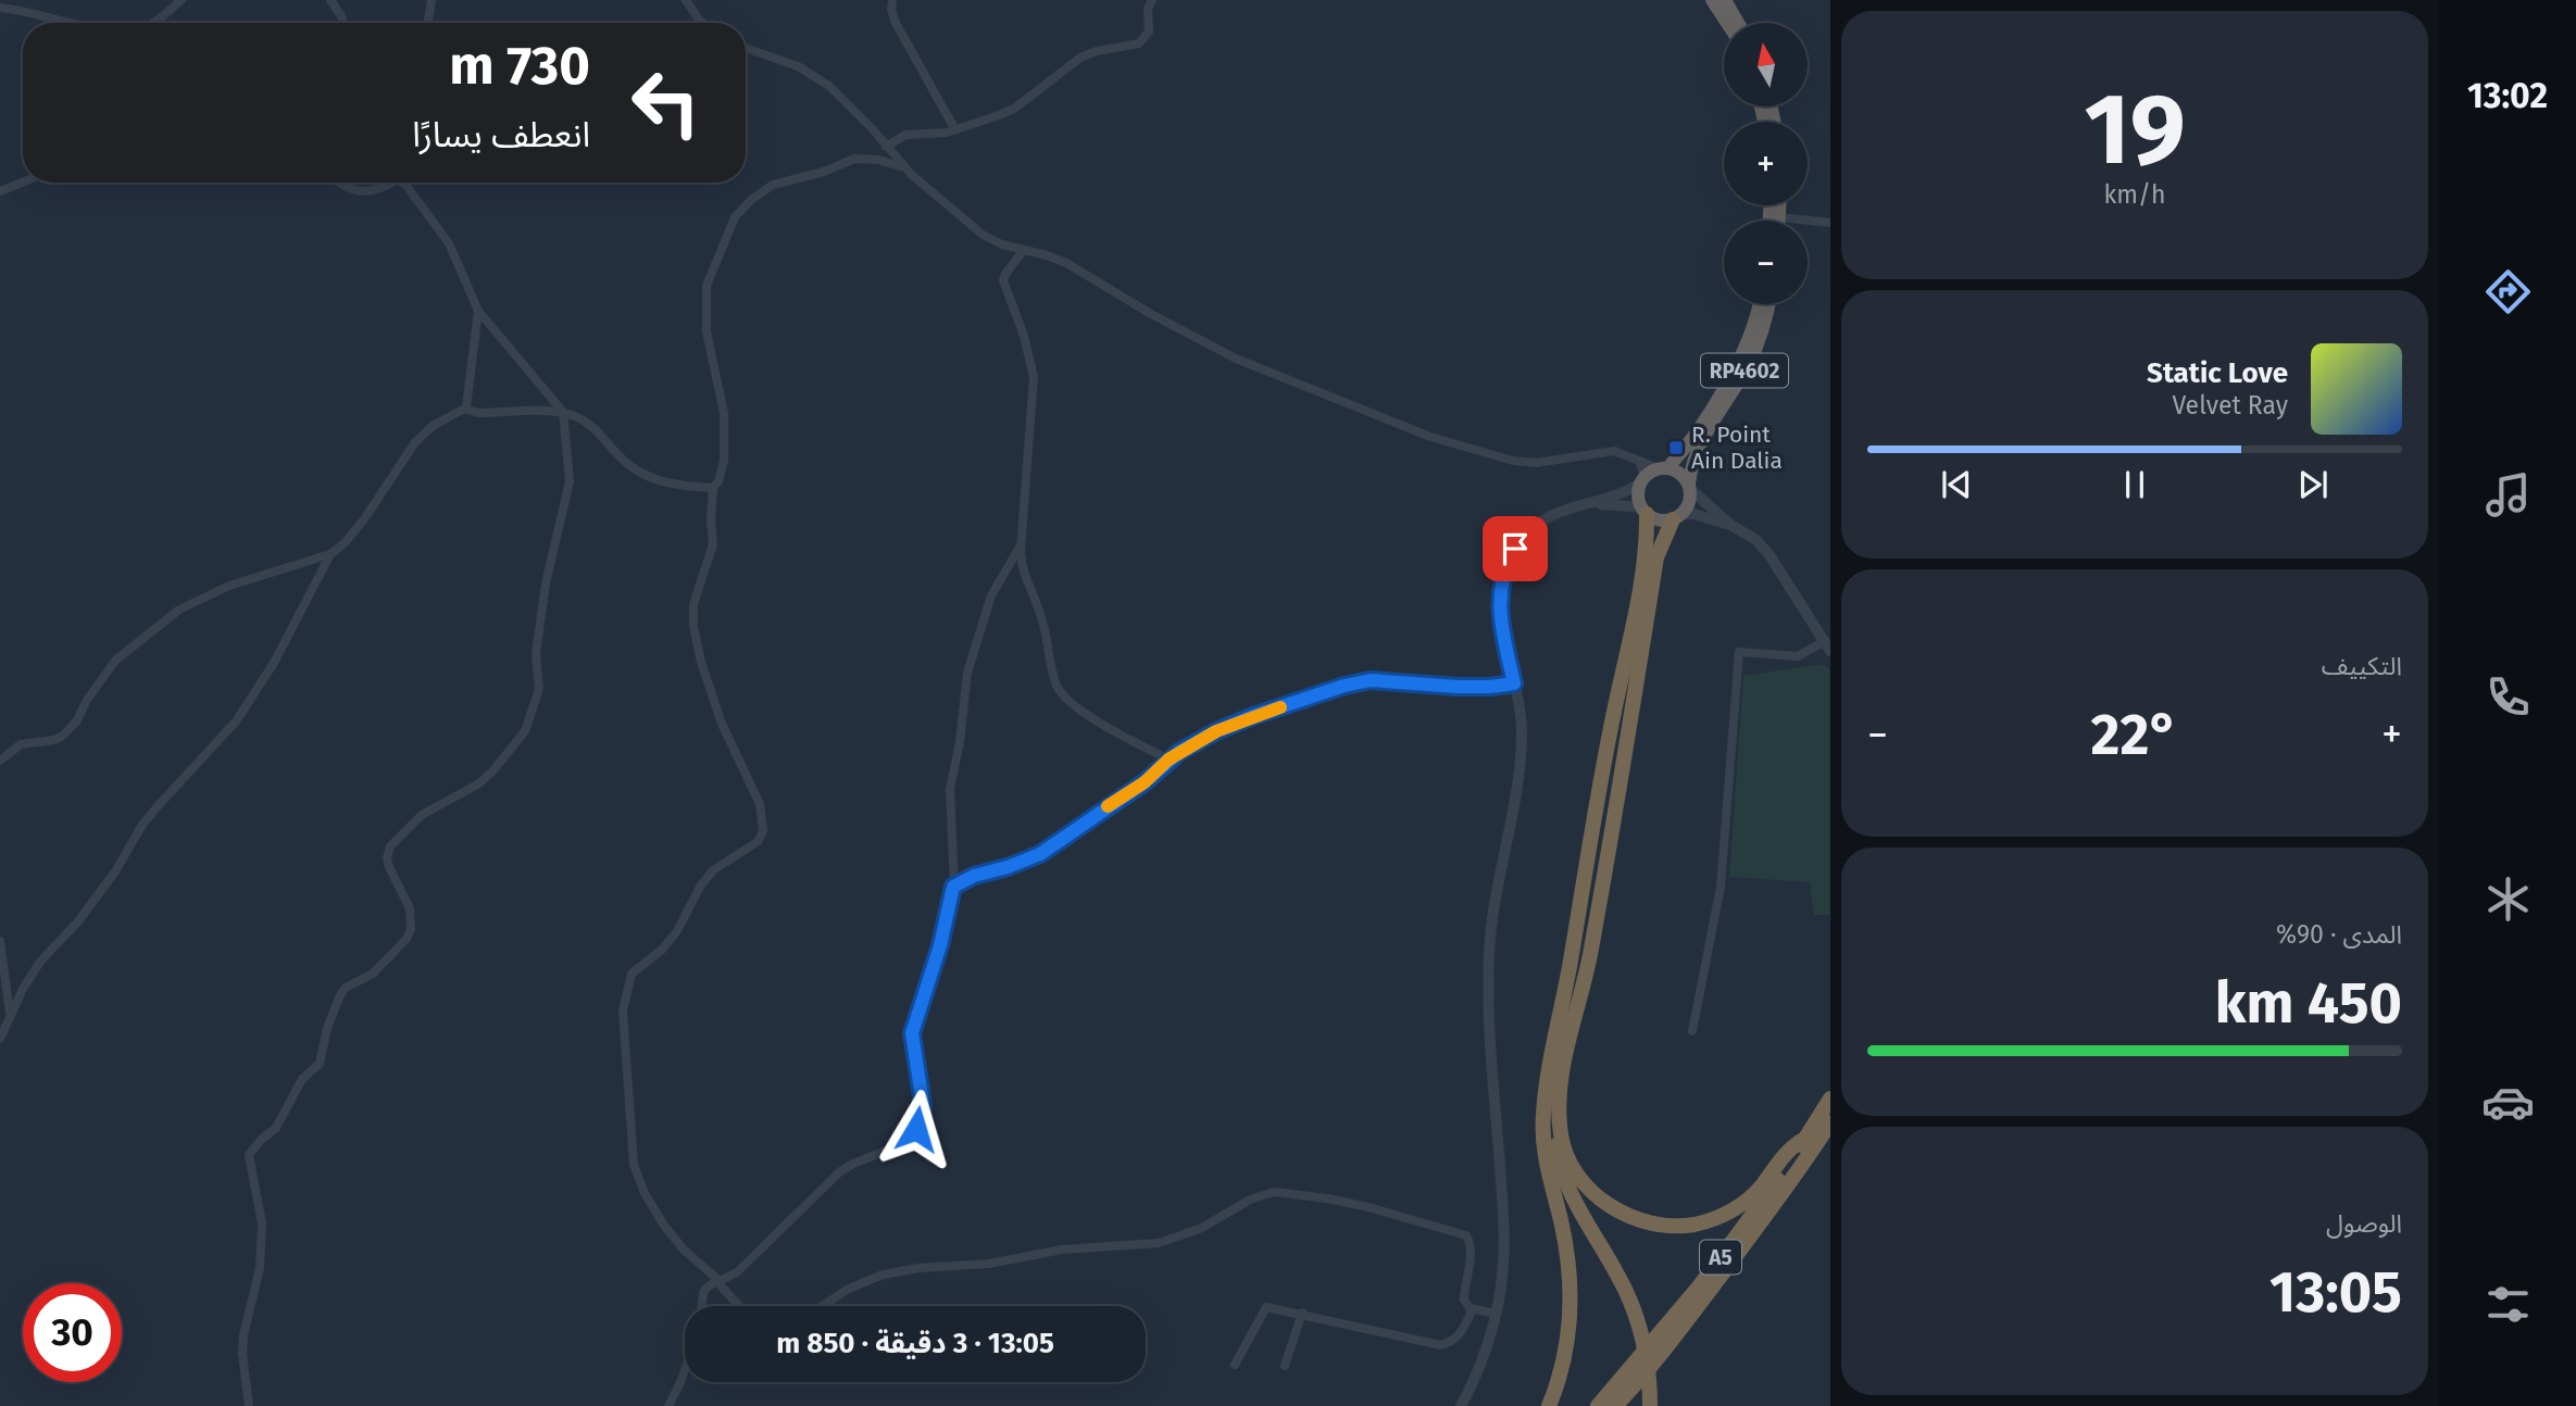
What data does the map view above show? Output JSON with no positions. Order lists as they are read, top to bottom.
{
  "streets": {
    "highway": ["RP4602", "A5"]
  },
  "places": {
    "transit": ["R. Point Ain Dalia"]
  },
  "north": "top",
  "page": {
    "tabs": "13:02",
    "tile": [
      ["19", "km/h"],
      "التكييف",
      ["المدى · 90%", "450 km"],
      ["الوصول", "13:05"]
    ],
    "map_buttons": ["+", "−"],
    "turn": ["730 m", "انعطف يسارًا"],
    "song": ["Static Love", "Velvet Ray"],
    "heat": ["−", "22°", "+"],
    "limit": "30",
    "trip": "13:05 · 3 دقيقة · 850 m"
  }
}
